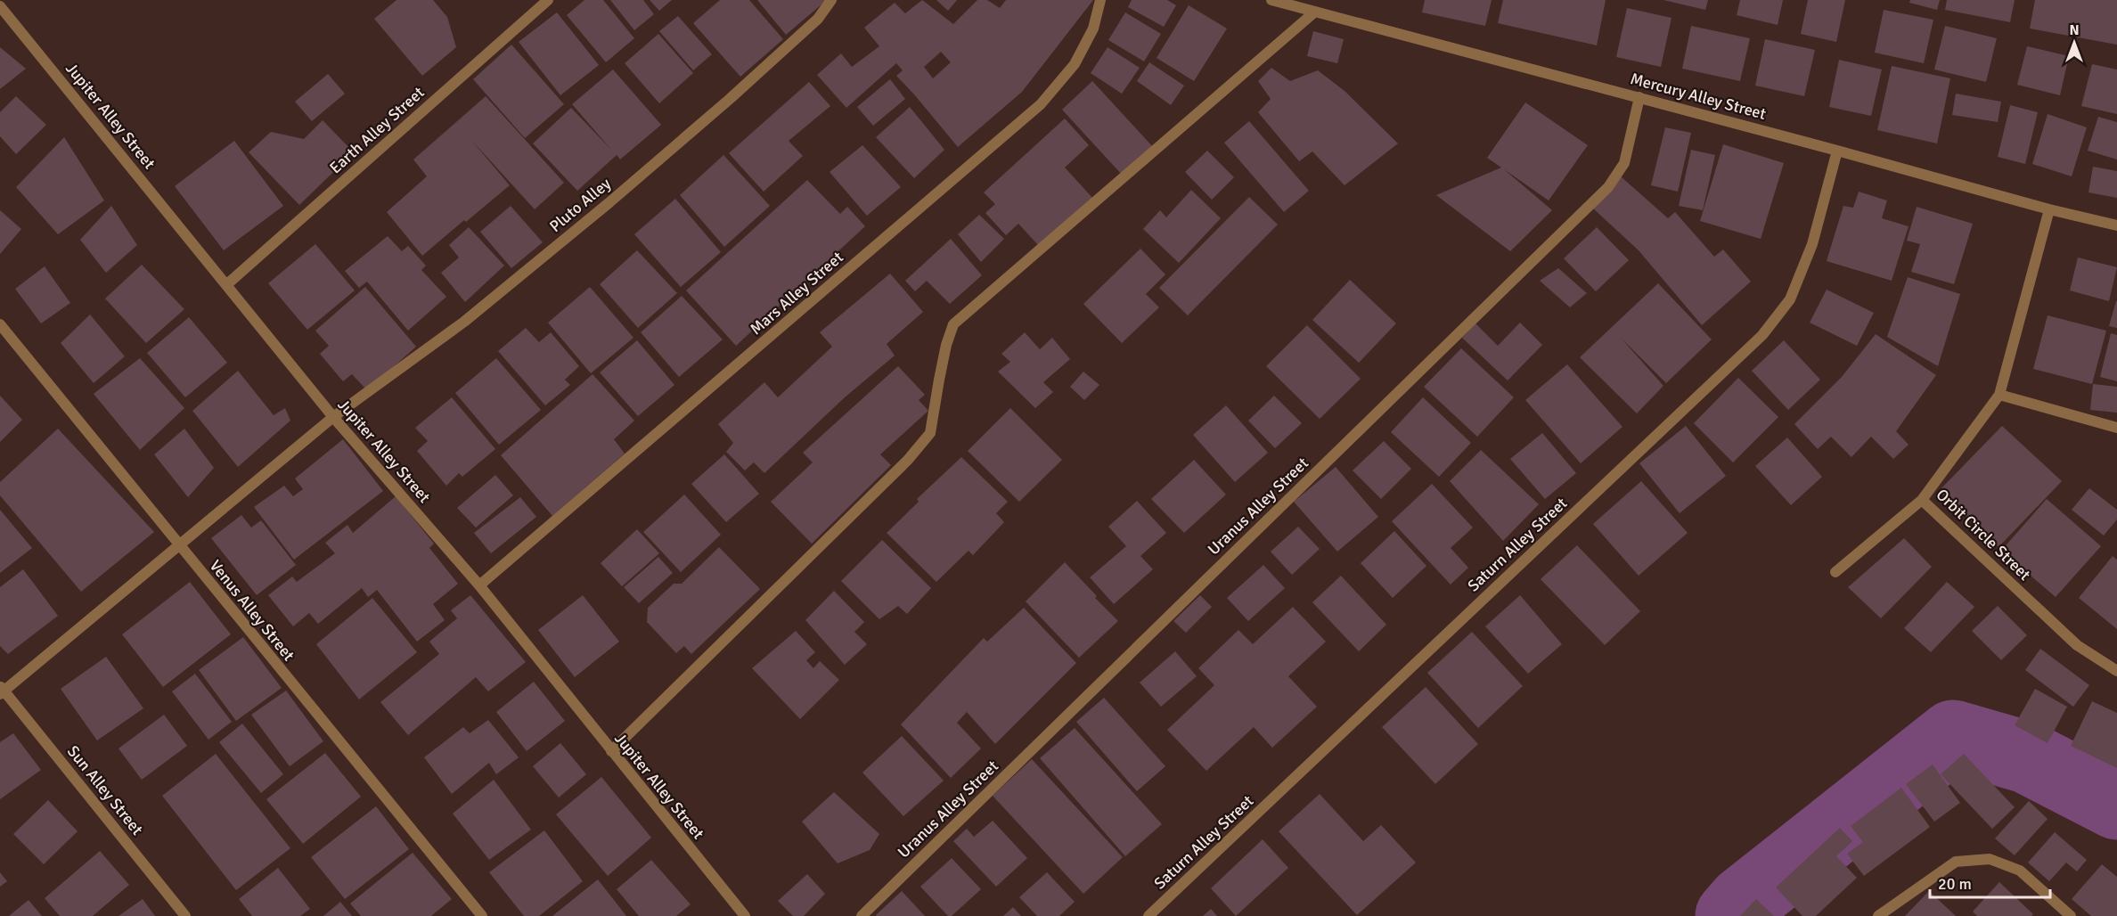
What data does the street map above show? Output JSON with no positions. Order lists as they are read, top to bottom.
{
  "streets": {
    "street": [
      "Mercury Alley Street",
      "Jupiter Alley Street",
      "Earth Alley Street",
      "Pluto Alley",
      "Mars Alley Street",
      "Uranus Alley Street",
      "Orbit Circle Street",
      "Saturn Alley Street",
      "Venus Alley Street",
      "Sun Alley Street"
    ]
  },
  "crossings": [
    ["Mercury Alley Street", "Uranus Alley Street"],
    ["Mercury Alley Street", "Saturn Alley Street"],
    ["Jupiter Alley Street", "Earth Alley Street"],
    ["Jupiter Alley Street", "Pluto Alley"],
    ["Jupiter Alley Street", "Mars Alley Street"],
    ["Pluto Alley", "Venus Alley Street"],
    ["Pluto Alley", "Sun Alley Street"]
  ],
  "scale_bar": "20 m",
  "north": "top"
}
